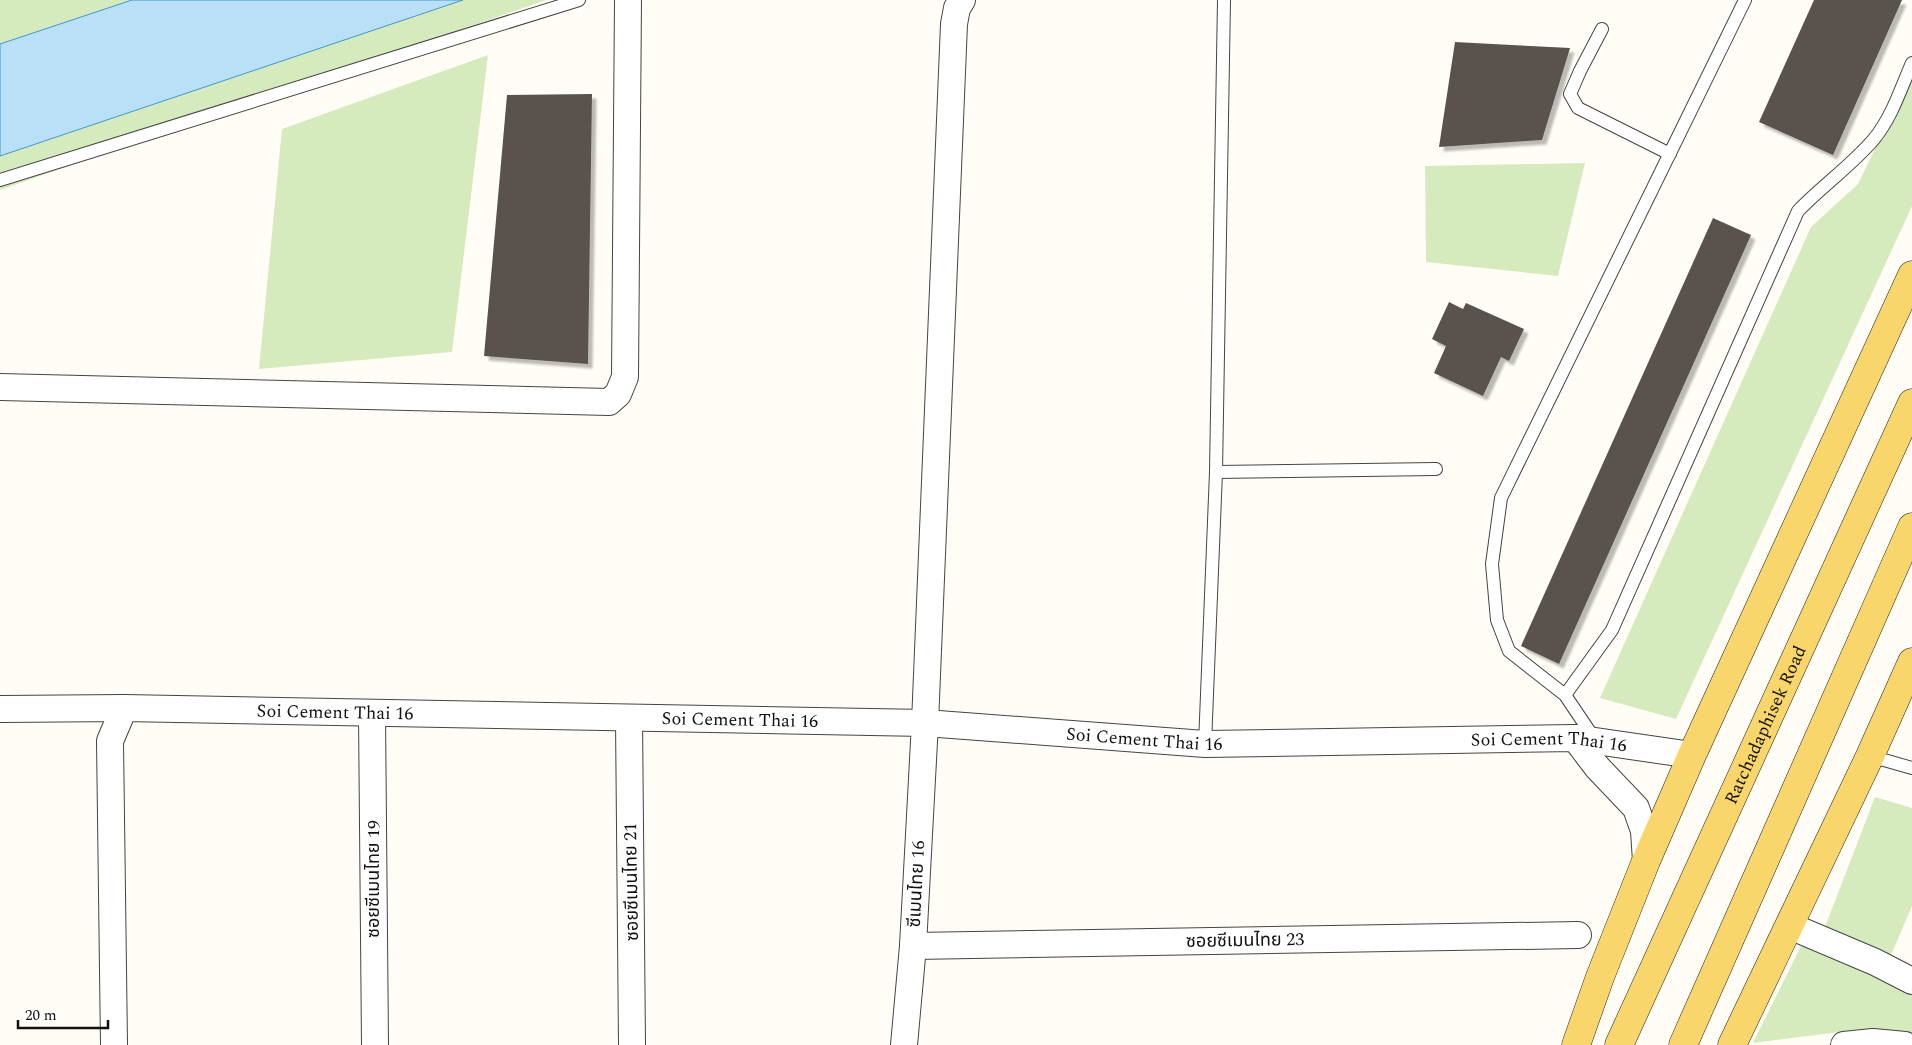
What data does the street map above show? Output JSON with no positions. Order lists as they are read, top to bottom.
{
  "streets": {
    "main road": ["Ratchadaphisek Road"],
    "street": [
      "Soi Cement Thai 16",
      "ซอยซีเมนไทย 19",
      "ซอยซีเมนไทย 21",
      "ซีเมนไทย 16",
      "ซอยซีเมนไทย 23"
    ]
  },
  "crossings": [
    ["Soi Cement Thai 16", "ซอยซีเมนไทย 19"],
    ["Soi Cement Thai 16", "ซอยซีเมนไทย 21"],
    ["Soi Cement Thai 16", "ซีเมนไทย 16"],
    ["ซีเมนไทย 16", "ซอยซีเมนไทย 23"]
  ],
  "scale_bar": "20 m"
}
